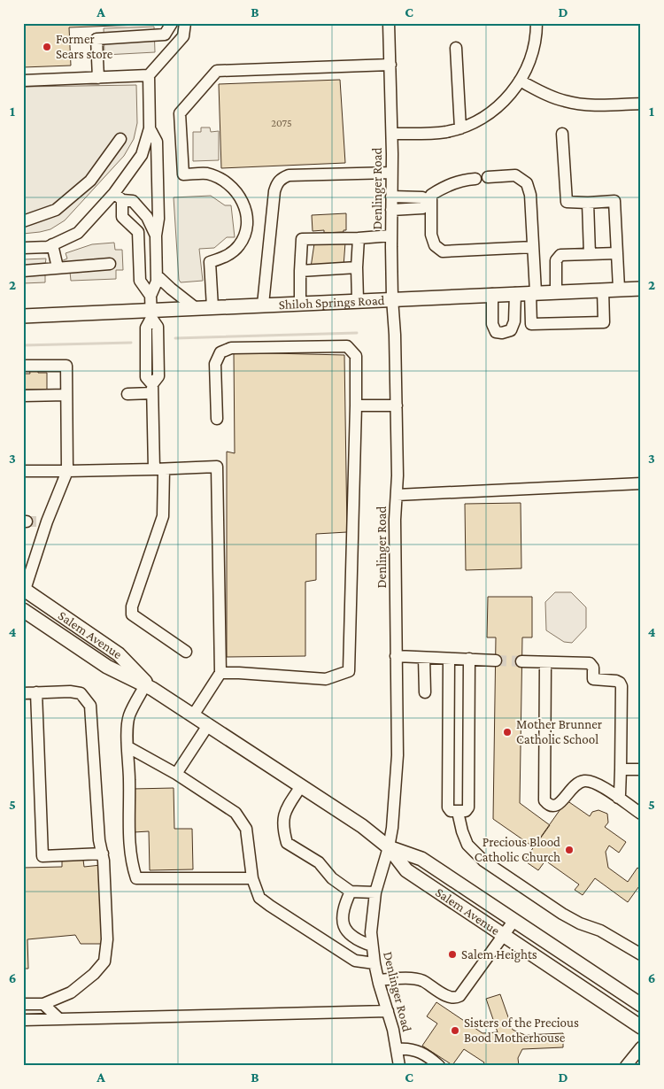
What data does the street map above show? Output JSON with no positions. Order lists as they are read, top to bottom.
{
  "streets": {
    "main road": ["Shiloh Springs Road", "Salem Avenue"],
    "street": ["Denlinger Road"]
  },
  "crossings": [
    ["Denlinger Road", "Shiloh Springs Road"],
    ["Denlinger Road", "Salem Avenue"]
  ],
  "places": [
    "Former Sears store",
    "Mother Brunner Catholic School",
    "Precious Blood Catholic Church",
    "Salem Heights",
    "Sisters of the Precious Bood Motherhouse"
  ],
  "house_numbers": ["2075"],
  "grid": {
    "columns": [
      "A",
      "B",
      "C",
      "D"
    ],
    "rows": [
      "1",
      "2",
      "3",
      "4",
      "5",
      "6"
    ]
  }
}
